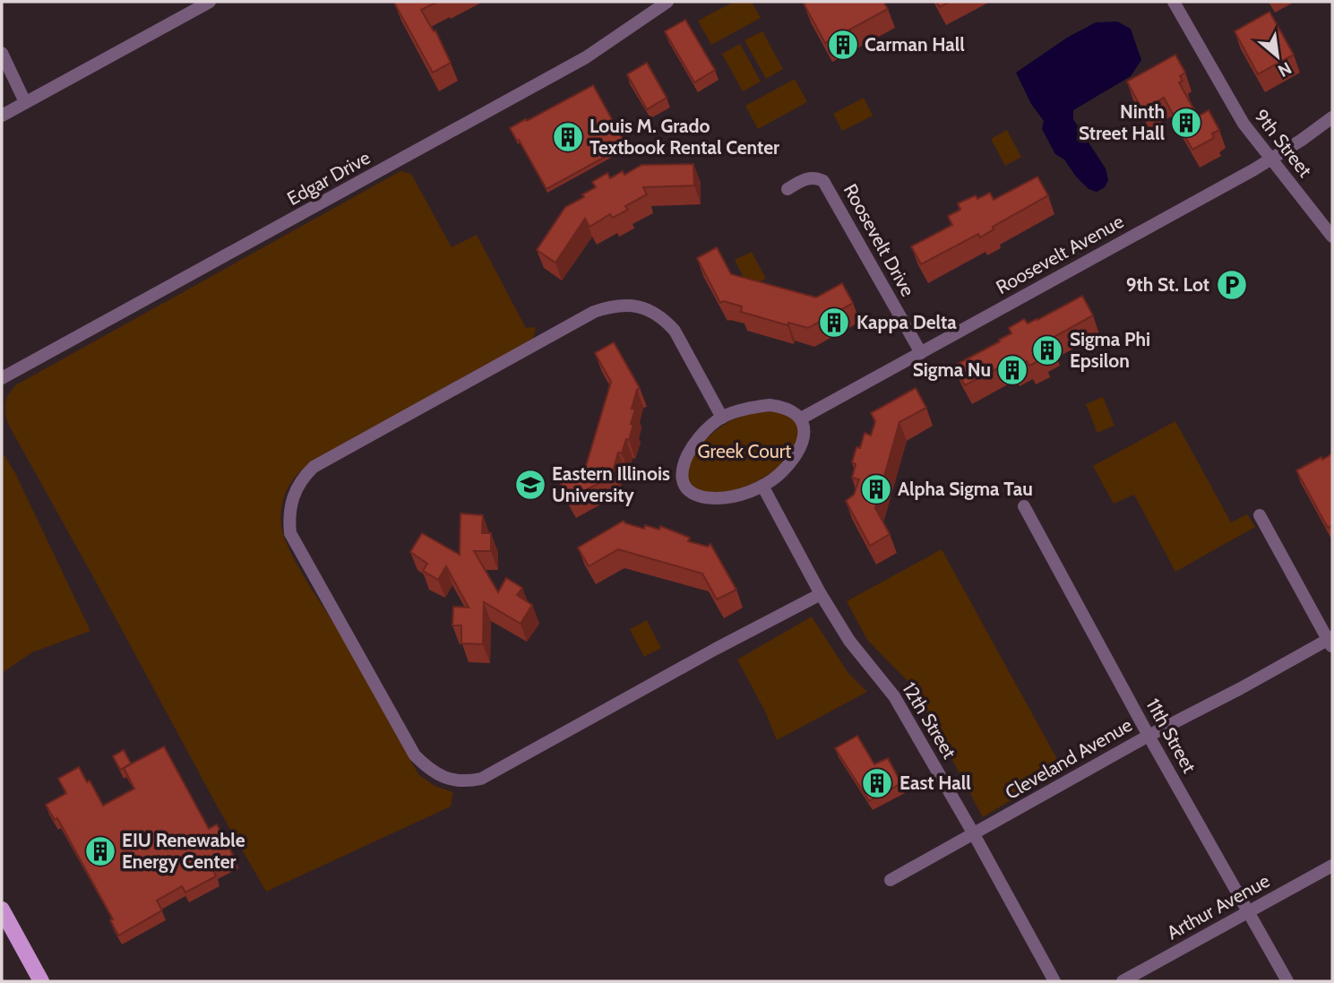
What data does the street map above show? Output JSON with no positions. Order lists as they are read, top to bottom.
{
  "streets": {
    "street": [
      "9th Street",
      "Edgar Drive",
      "Roosevelt Drive",
      "Roosevelt Avenue",
      "12th Street",
      "11th Street",
      "Cleveland Avenue",
      "Arthur Avenue"
    ]
  },
  "crossings": [
    ["9th Street", "Roosevelt Avenue"],
    ["Roosevelt Drive", "Roosevelt Avenue"],
    ["Roosevelt Avenue", "12th Street"],
    ["12th Street", "Cleveland Avenue"],
    ["11th Street", "Cleveland Avenue"],
    ["11th Street", "Arthur Avenue"]
  ],
  "parks": ["Greek Court"],
  "places": {
    "building": [
      "Carman Hall",
      "Ninth Street Hall",
      "Louis M. Grado Textbook Rental Center",
      "Kappa Delta",
      "Sigma Phi Epsilon",
      "Sigma Nu",
      "Alpha Sigma Tau",
      "East Hall",
      "EIU Renewable Energy Center"
    ],
    "parking": ["9th St. Lot"],
    "school or university": ["Eastern Illinois University"]
  },
  "north": "bottom right"
}
